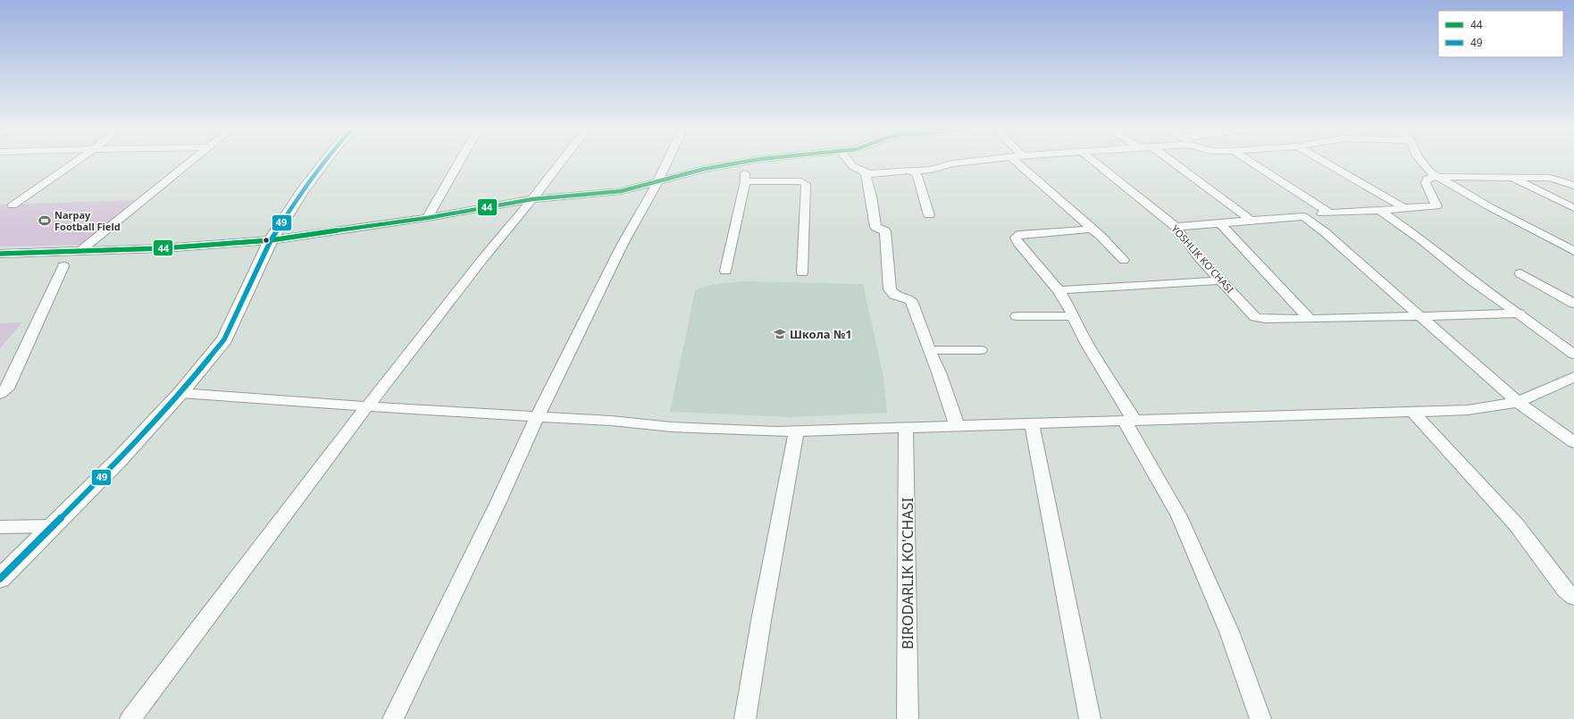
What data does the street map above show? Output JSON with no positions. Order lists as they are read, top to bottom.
{
  "streets": {
    "street": ["YOSHLIK KO'CHASI", "BIRODARLIK KO'CHASI"]
  },
  "places": {
    "sports": ["Narpay Football Field"],
    "school or university": ["Школа №1"]
  },
  "lines": ["transit line 44", "transit line 49"],
  "legend": ["44", "49"]
}
